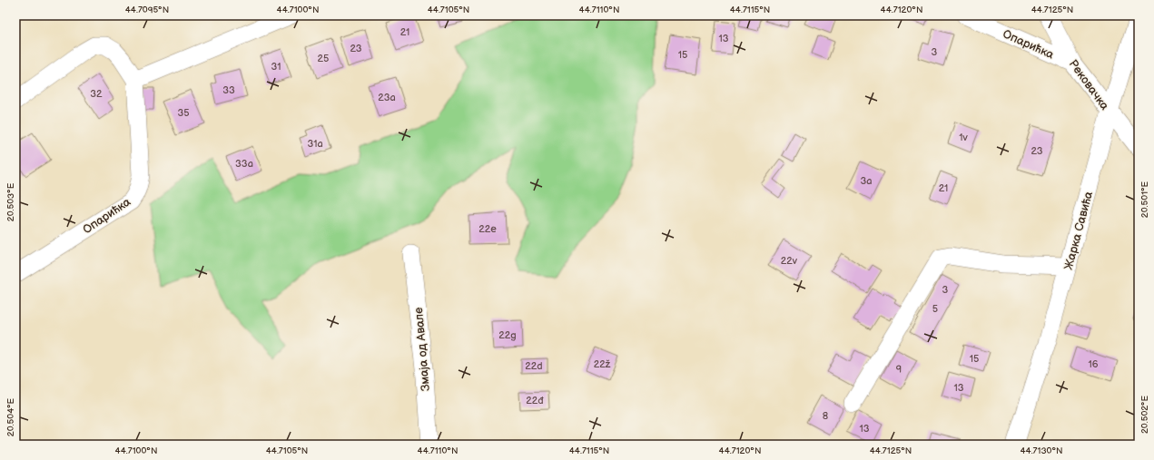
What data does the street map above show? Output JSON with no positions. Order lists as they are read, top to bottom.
{
  "streets": {
    "street": [
      "Опарићка",
      "Рековачка",
      "Жарка Савића",
      "Змаја од Авале"
    ]
  },
  "crossings": [
    ["Опарићка", "Рековачка"],
    ["Рековачка", "Жарка Савића"]
  ],
  "house_numbers": [
    "21",
    "13",
    "23",
    "3",
    "15",
    "25",
    "31",
    "33",
    "32",
    "23a",
    "35",
    "1v",
    "31a",
    "23",
    "33a",
    "3a",
    "21",
    "22e",
    "22v",
    "3",
    "5",
    "22g",
    "15",
    "22ž",
    "16",
    "22d",
    "9",
    "13",
    "22đ",
    "8",
    "13"
  ],
  "coordinates": [
    "44.7095°N",
    "44.7100°N",
    "44.7105°N",
    "44.7110°N",
    "44.7115°N",
    "44.7120°N",
    "44.7125°N",
    "20.501°E",
    "20.503°E",
    "20.502°E",
    "20.504°E",
    "44.7130°N"
  ]
}
